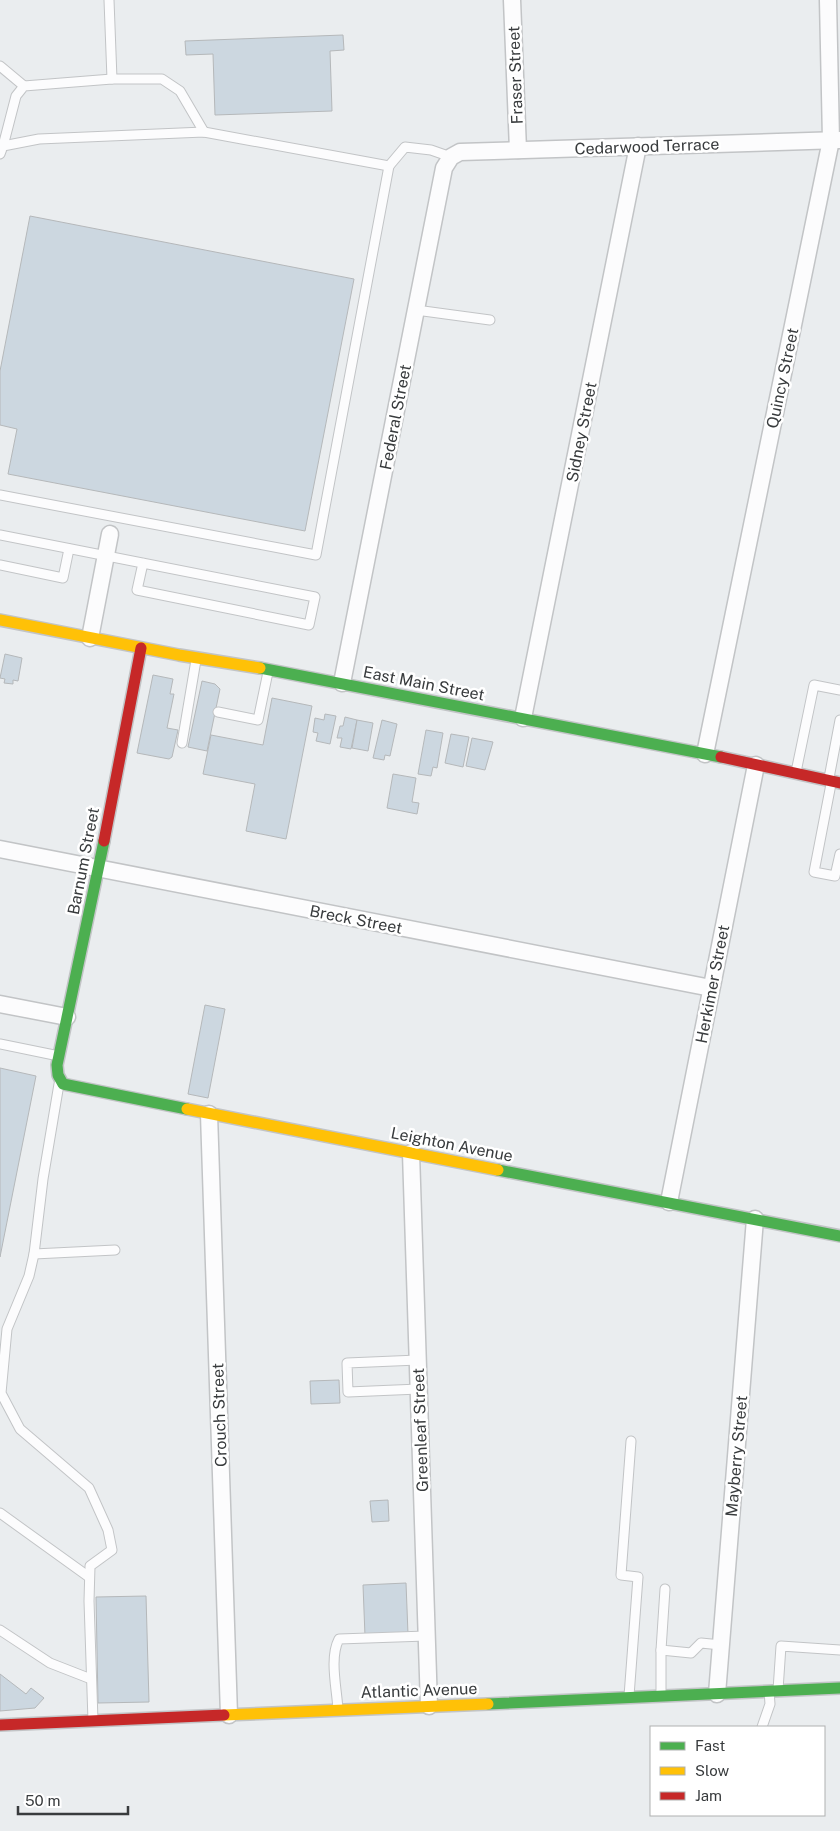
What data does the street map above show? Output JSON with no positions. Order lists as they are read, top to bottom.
{
  "streets": {
    "main road": [
      "East Main Street",
      "Barnum Street",
      "Leighton Avenue",
      "Atlantic Avenue"
    ],
    "street": [
      "Fraser Street",
      "Cedarwood Terrace",
      "Quincy Street",
      "Federal Street",
      "Sidney Street",
      "Breck Street",
      "Herkimer Street",
      "Crouch Street",
      "Greenleaf Street",
      "Mayberry Street"
    ]
  },
  "crossings": [
    ["Fraser Street", "Cedarwood Terrace"],
    ["Cedarwood Terrace", "Quincy Street"],
    ["Cedarwood Terrace", "Federal Street"],
    ["Cedarwood Terrace", "Sidney Street"],
    ["Quincy Street", "East Main Street"],
    ["Federal Street", "East Main Street"],
    ["Sidney Street", "East Main Street"],
    ["East Main Street", "Barnum Street"],
    ["East Main Street", "Herkimer Street"],
    ["Barnum Street", "Breck Street"],
    ["Barnum Street", "Leighton Avenue"],
    ["Breck Street", "Herkimer Street"],
    ["Herkimer Street", "Leighton Avenue"],
    ["Leighton Avenue", "Crouch Street"],
    ["Leighton Avenue", "Greenleaf Street"],
    ["Leighton Avenue", "Mayberry Street"],
    ["Crouch Street", "Atlantic Avenue"],
    ["Greenleaf Street", "Atlantic Avenue"],
    ["Mayberry Street", "Atlantic Avenue"]
  ],
  "legend": ["Fast", "Slow", "Jam"],
  "scale_bar": "50 m"
}
